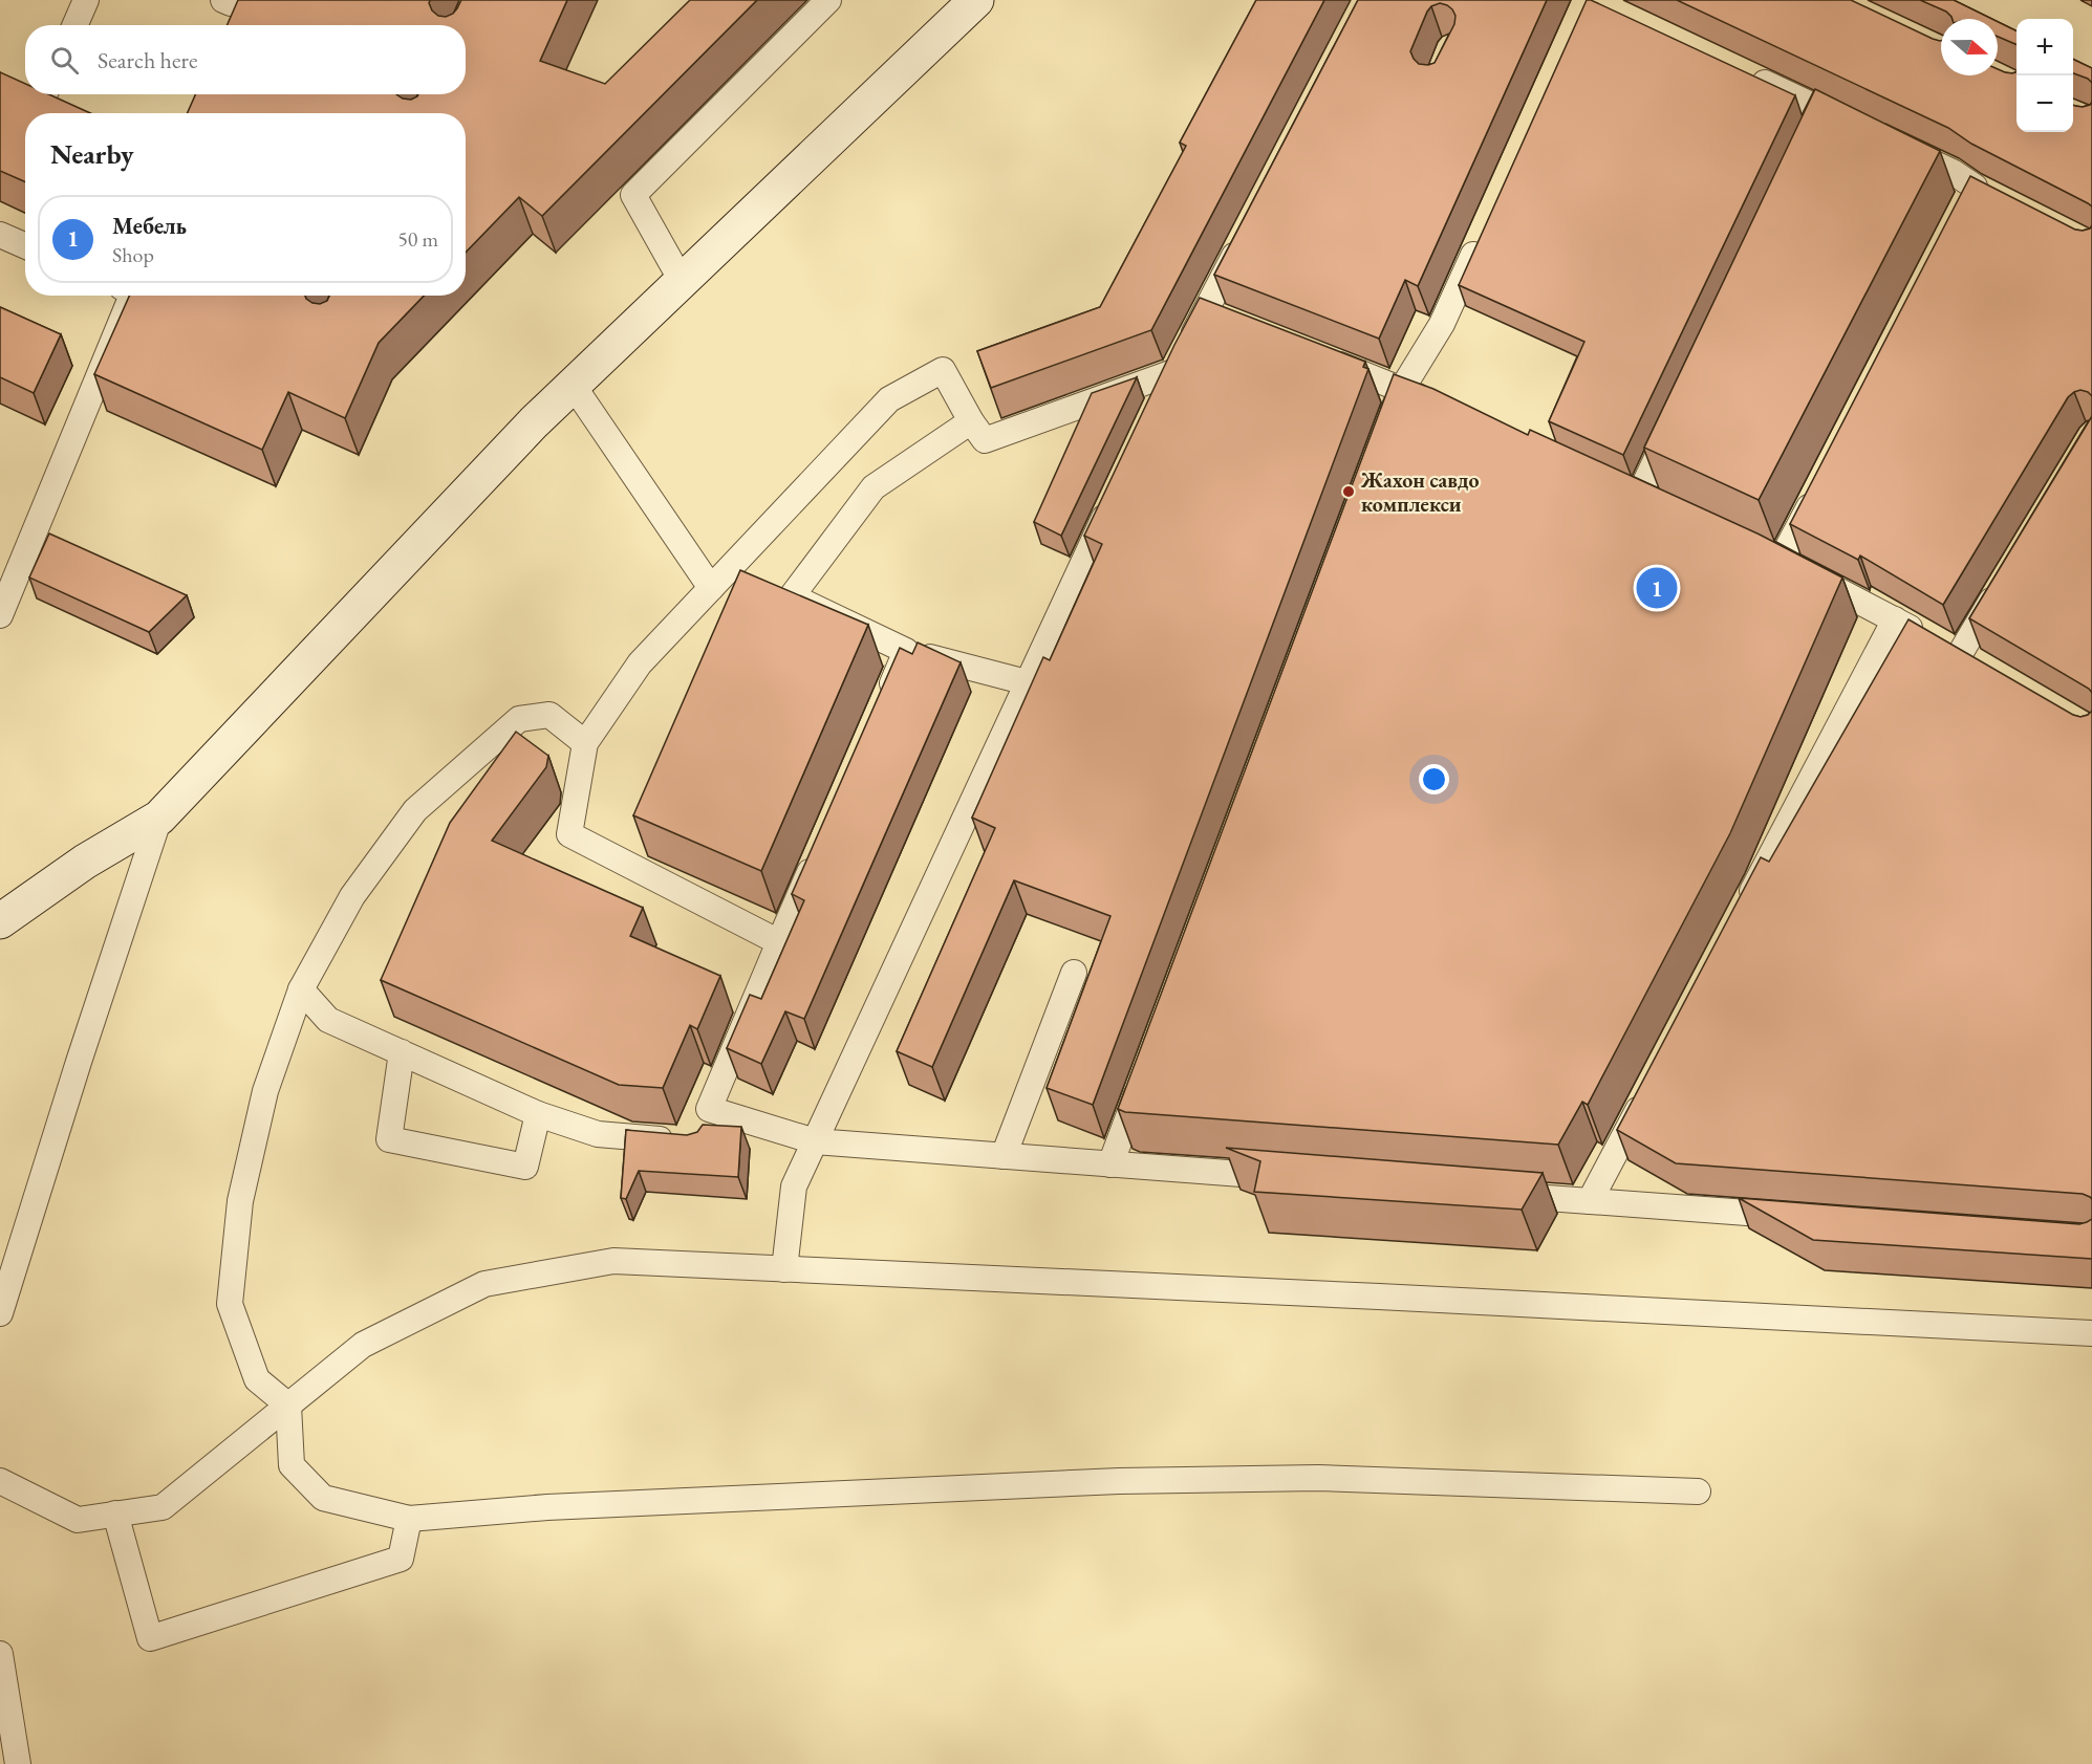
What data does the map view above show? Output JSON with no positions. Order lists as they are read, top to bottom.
{
  "places": ["Жахон савдо комплекси"],
  "north": "right",
  "page": {
    "map_buttons": ["+", "−"],
    "search": "Search here",
    "heading": "Nearby",
    "list": [
      {
        "mark": "1",
        "name": "Мебель",
        "note": "Shop",
        "value": "50 m"
      }
    ],
    "pins": "1"
  }
}
